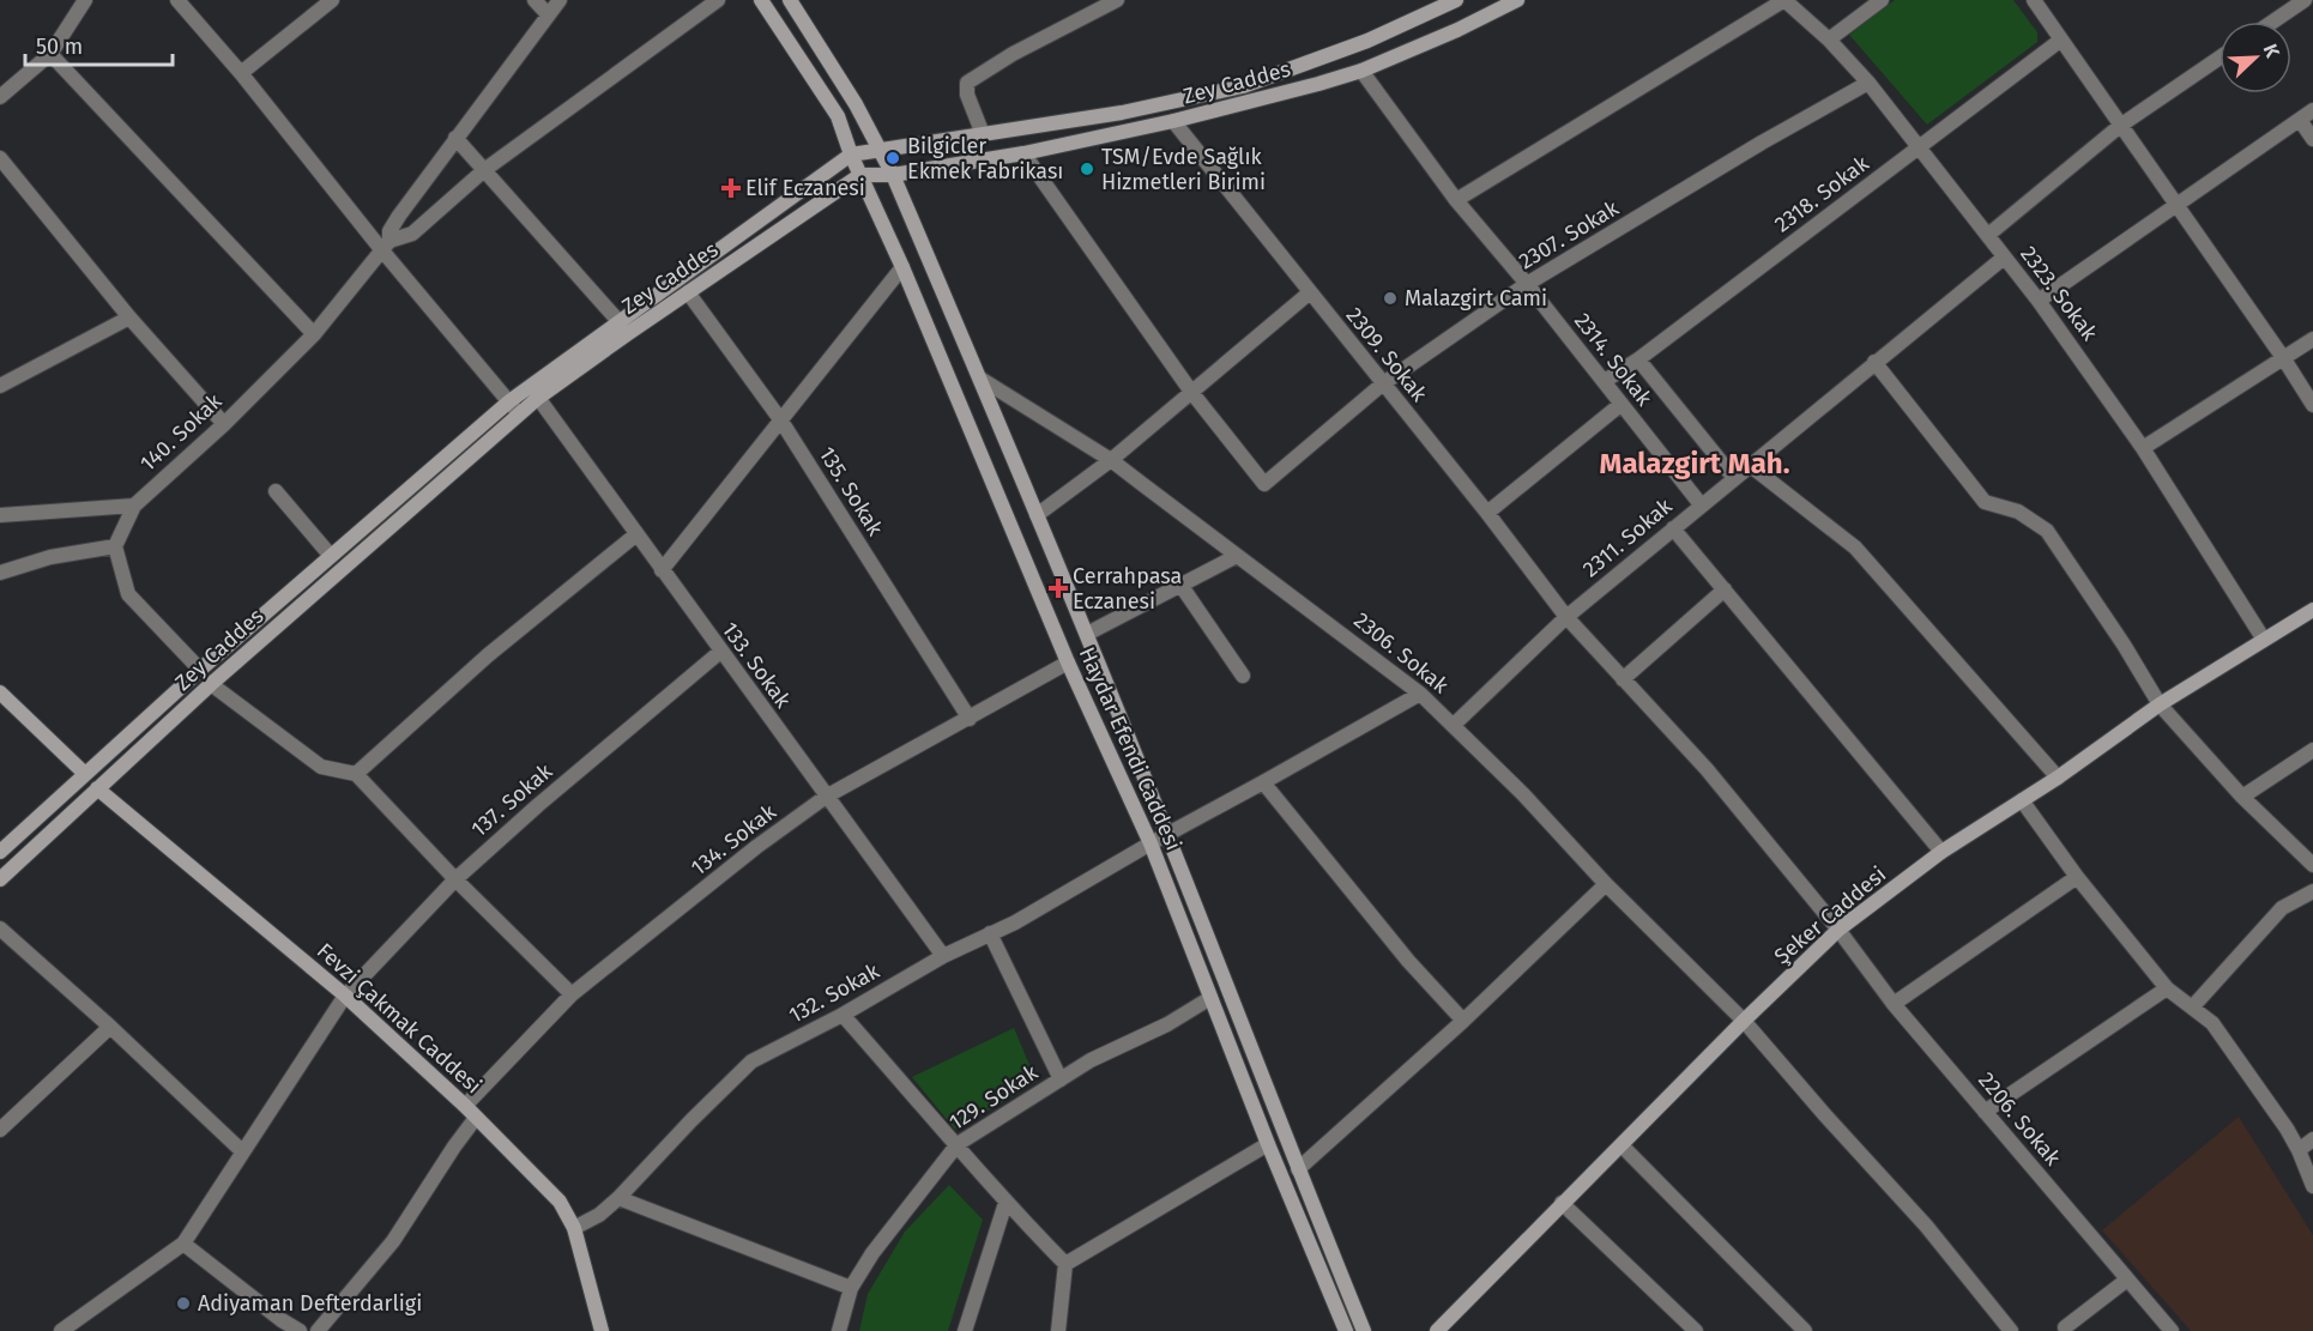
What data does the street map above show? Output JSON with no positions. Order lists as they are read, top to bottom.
{
  "streets": {
    "main road": [
      "Zey Caddes",
      "Haydar Efendi Caddesi",
      "Şeker Caddesi",
      "Fevzi Çakmak Caddesi"
    ],
    "street": [
      "2318. Sokak",
      "2307. Sokak",
      "2323. Sokak",
      "2309. Sokak",
      "2314. Sokak",
      "140. Sokak",
      "135. Sokak",
      "2311. Sokak",
      "2306. Sokak",
      "133. Sokak",
      "137. Sokak",
      "134. Sokak",
      "132. Sokak",
      "129. Sokak",
      "2206. Sokak"
    ]
  },
  "crossings": [
    ["Zey Caddes", "2309. Sokak"],
    ["Zey Caddes", "2314. Sokak"],
    ["Zey Caddes", "135. Sokak"],
    ["Zey Caddes", "133. Sokak"],
    ["Zey Caddes", "Haydar Efendi Caddesi"],
    ["Zey Caddes", "Fevzi Çakmak Caddesi"],
    ["2318. Sokak", "2323. Sokak"],
    ["2318. Sokak", "2314. Sokak"],
    ["2307. Sokak", "2323. Sokak"],
    ["2307. Sokak", "2309. Sokak"],
    ["2307. Sokak", "2314. Sokak"],
    ["2323. Sokak", "2311. Sokak"],
    ["2323. Sokak", "Şeker Caddesi"],
    ["2309. Sokak", "2311. Sokak"],
    ["2309. Sokak", "2206. Sokak"],
    ["2314. Sokak", "2311. Sokak"],
    ["135. Sokak", "134. Sokak"],
    ["2311. Sokak", "2306. Sokak"],
    ["2306. Sokak", "Haydar Efendi Caddesi"],
    ["2306. Sokak", "Şeker Caddesi"],
    ["2306. Sokak", "132. Sokak"],
    ["133. Sokak", "137. Sokak"],
    ["133. Sokak", "134. Sokak"],
    ["133. Sokak", "132. Sokak"],
    ["Haydar Efendi Caddesi", "134. Sokak"],
    ["Haydar Efendi Caddesi", "132. Sokak"],
    ["Haydar Efendi Caddesi", "129. Sokak"],
    ["137. Sokak", "Fevzi Çakmak Caddesi"],
    ["134. Sokak", "Fevzi Çakmak Caddesi"],
    ["Şeker Caddesi", "2206. Sokak"],
    ["132. Sokak", "Fevzi Çakmak Caddesi"]
  ],
  "districts": ["Malazgirt Mah."],
  "places": {
    "other": [
      "Bilgicler Ekmek Fabrikası",
      "TSM/Evde Sağlık Hizmetleri Birimi",
      "Malazgirt Cami",
      "Adiyaman Defterdarligi"
    ],
    "health": ["Elif Eczanesi", "Cerrahpasa Eczanesi"]
  },
  "scale_bar": "50 m",
  "north": "top right"
}
